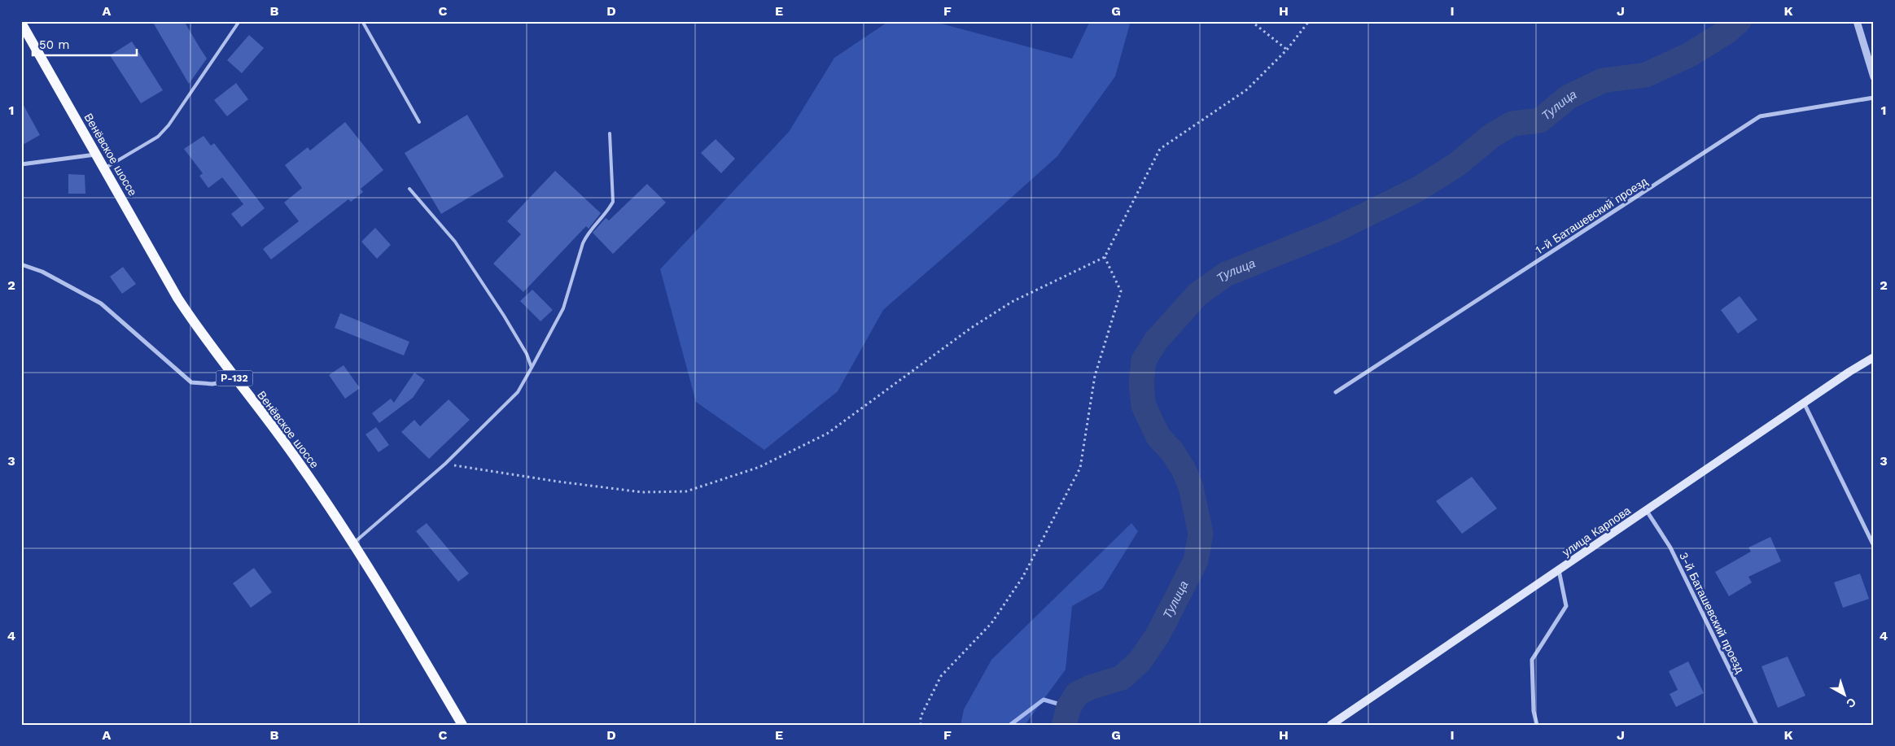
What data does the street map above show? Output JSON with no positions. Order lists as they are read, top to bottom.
{
  "streets": {
    "main road": ["Венёвское шоссе", "Р-132", "улица Карпова"],
    "street": ["1-й Баташевский проезд", "3-й Баташевский проезд"]
  },
  "crossings": [
    ["улица Карпова", "3-й Баташевский проезд"]
  ],
  "water": ["Тулица"],
  "scale_bar": "50 m",
  "north": "bottom right",
  "grid": {
    "columns": [
      "A",
      "B",
      "C",
      "D",
      "E",
      "F",
      "G",
      "H",
      "I",
      "J",
      "K"
    ],
    "rows": [
      "1",
      "2",
      "3",
      "4"
    ]
  }
}
